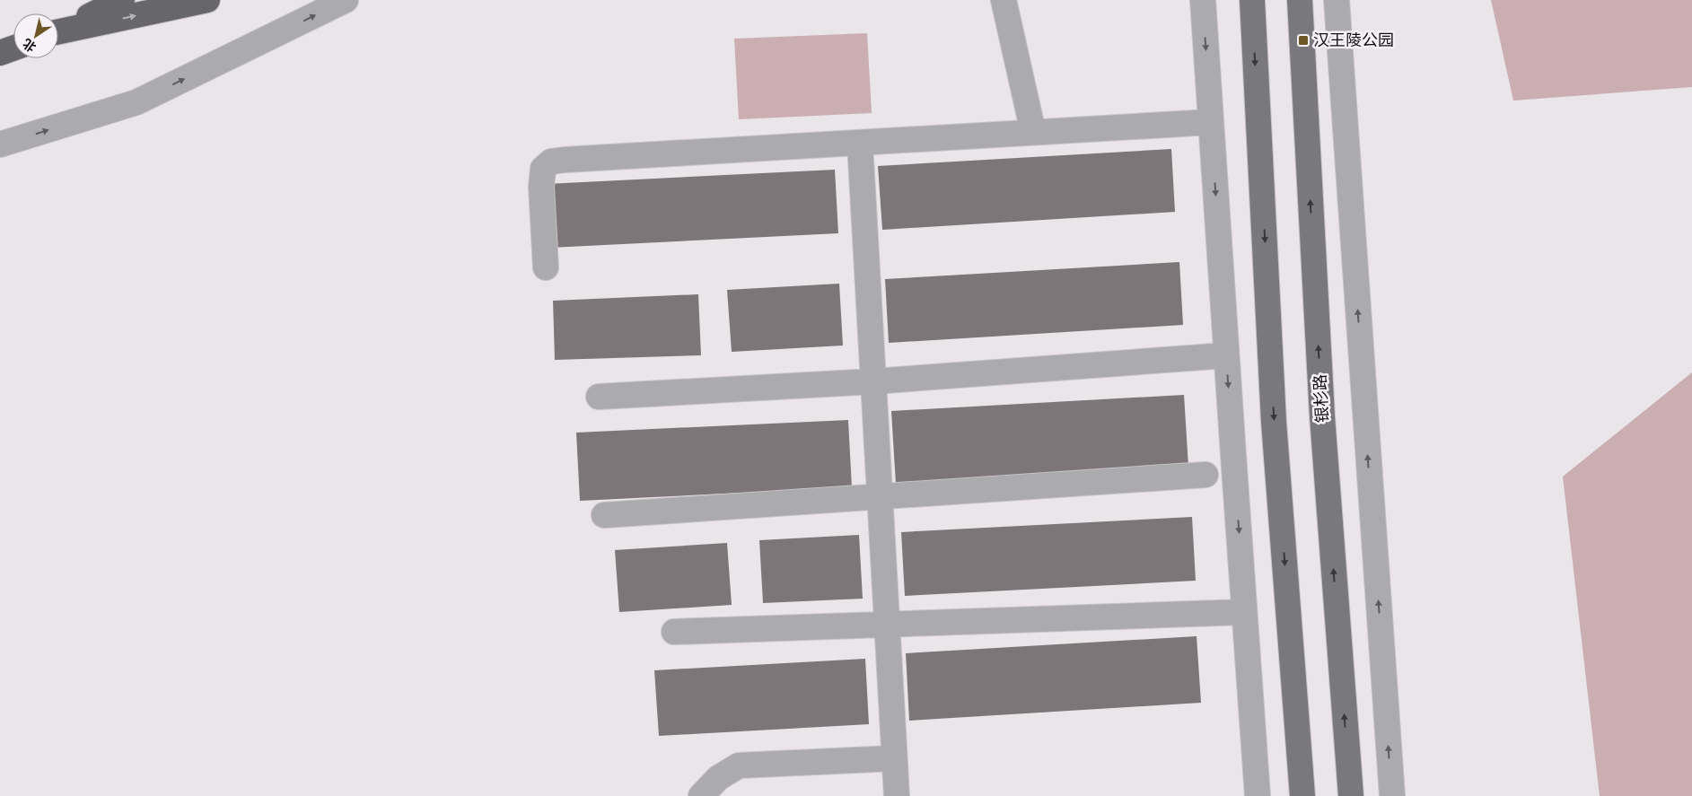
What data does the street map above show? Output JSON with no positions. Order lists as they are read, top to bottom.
{
  "streets": {
    "main road": ["银杉路"]
  },
  "places": {
    "transit": ["汉王陵公园"]
  },
  "north": "bottom left"
}
